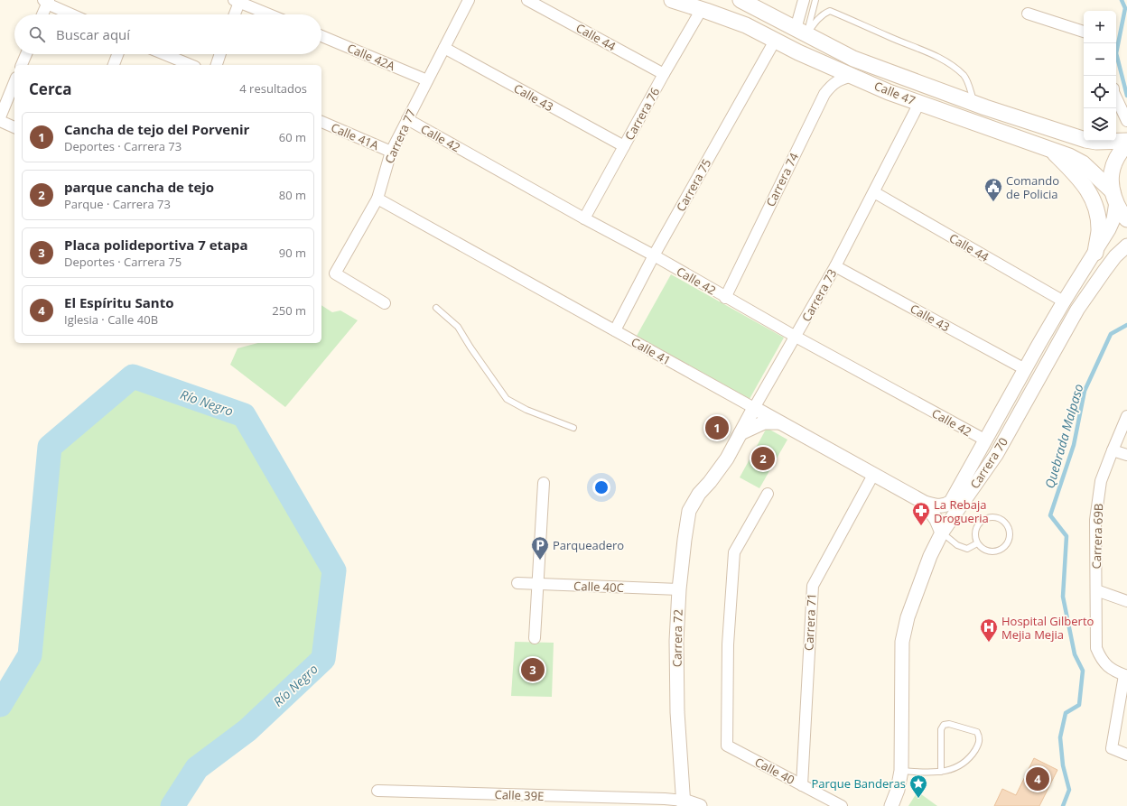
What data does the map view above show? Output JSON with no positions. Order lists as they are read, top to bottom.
{
  "streets": {
    "main road": ["Calle 47"],
    "street": [
      "Calle 44",
      "Calle 42A",
      "Calle 43",
      "Carrera 76",
      "Calle 41A",
      "Carrera 77",
      "Calle 42",
      "Carrera 74",
      "Carrera 75",
      "Carrera 73",
      "Calle 41",
      "Carrera 70",
      "Carrera 69B",
      "Calle 40C",
      "Carrera 71",
      "Carrera 72",
      "Calle 40",
      "Calle 39E"
    ]
  },
  "crossings": [
    ["Calle 44", "Carrera 76"],
    ["Calle 44", "Carrera 73"],
    ["Calle 44", "Carrera 70"],
    ["Calle 42A", "Carrera 77"],
    ["Calle 47", "Carrera 76"],
    ["Calle 47", "Carrera 74"],
    ["Calle 47", "Carrera 75"],
    ["Calle 47", "Carrera 73"],
    ["Calle 47", "Carrera 70"],
    ["Calle 43", "Carrera 76"],
    ["Calle 43", "Carrera 77"],
    ["Calle 43", "Carrera 73"],
    ["Calle 43", "Carrera 70"],
    ["Carrera 76", "Calle 42"],
    ["Calle 41A", "Carrera 77"],
    ["Carrera 77", "Calle 42"],
    ["Carrera 77", "Calle 41"],
    ["Calle 42", "Carrera 74"],
    ["Calle 42", "Carrera 75"],
    ["Calle 42", "Carrera 73"],
    ["Calle 42", "Carrera 70"],
    ["Carrera 75", "Calle 41"],
    ["Carrera 73", "Calle 41"],
    ["Carrera 73", "Carrera 72"],
    ["Calle 41", "Carrera 70"],
    ["Calle 41", "Carrera 71"],
    ["Calle 40C", "Carrera 72"],
    ["Carrera 71", "Calle 40"],
    ["Carrera 72", "Calle 39E"]
  ],
  "water": ["Río Negro", "Quebrada Malpaso"],
  "places": {
    "public building": ["Comando de Policia"],
    "pharmacy": ["La Rebaja Drogueria"],
    "parking": ["Parqueadero"],
    "hospital": ["Hospital Gilberto Mejia Mejia"],
    "place": ["Parque Banderas"]
  },
  "page": {
    "map_buttons": ["+", "−"],
    "search": "Buscar aquí",
    "heading": ["Cerca", "4 resultados"],
    "list": [
      {
        "mark": "1",
        "name": "Cancha de tejo del Porvenir",
        "note": "Deportes · Carrera 73",
        "value": "60 m"
      },
      {
        "mark": "2",
        "name": "parque cancha de tejo",
        "note": "Parque · Carrera 73",
        "value": "80 m"
      },
      {
        "mark": "3",
        "name": "Placa polideportiva 7 etapa",
        "note": "Deportes · Carrera 75",
        "value": "90 m"
      },
      {
        "mark": "4",
        "name": "El Espíritu Santo",
        "note": "Iglesia · Calle 40B",
        "value": "250 m"
      }
    ],
    "pins": [
      "1",
      "2",
      "3",
      "4"
    ]
  }
}
